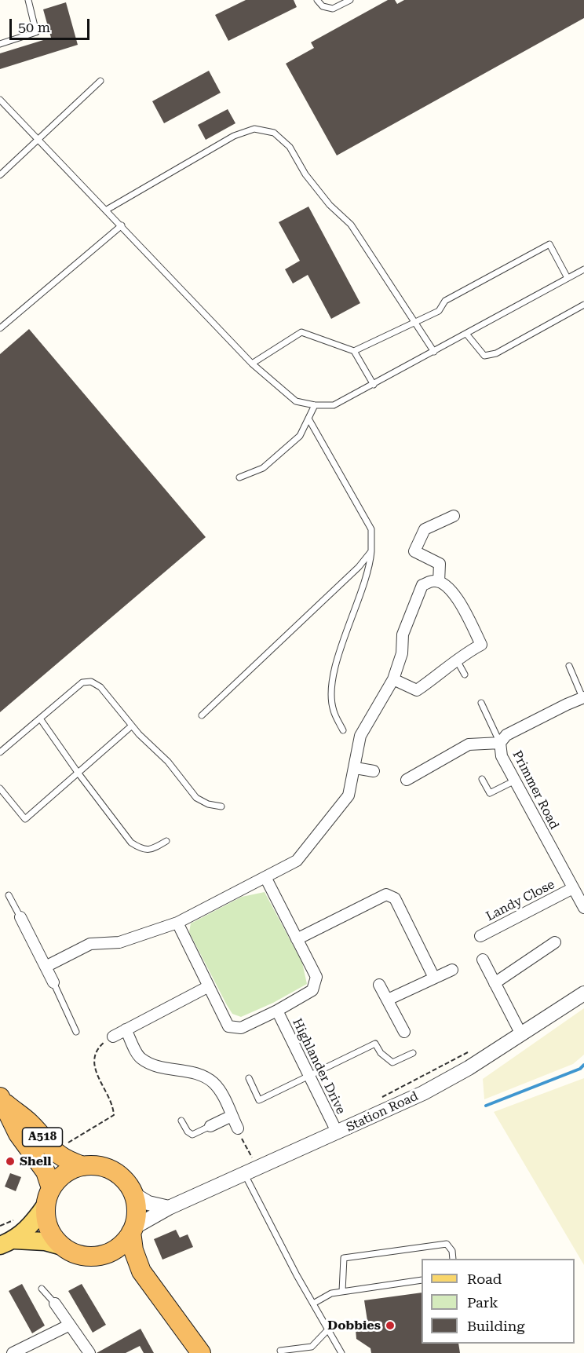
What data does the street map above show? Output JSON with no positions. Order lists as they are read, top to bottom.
{
  "streets": {
    "highway": ["A518"],
    "street": [
      "Primmer Road",
      "Landy Close",
      "Highlander Drive",
      "Station Road"
    ]
  },
  "crossings": [
    ["Primmer Road", "Landy Close"],
    ["Highlander Drive", "Station Road"],
    ["Station Road", "A518"]
  ],
  "places": ["Shell", "Dobbies"],
  "legend": ["Road", "Park", "Building"],
  "scale_bar": "50 m"
}
